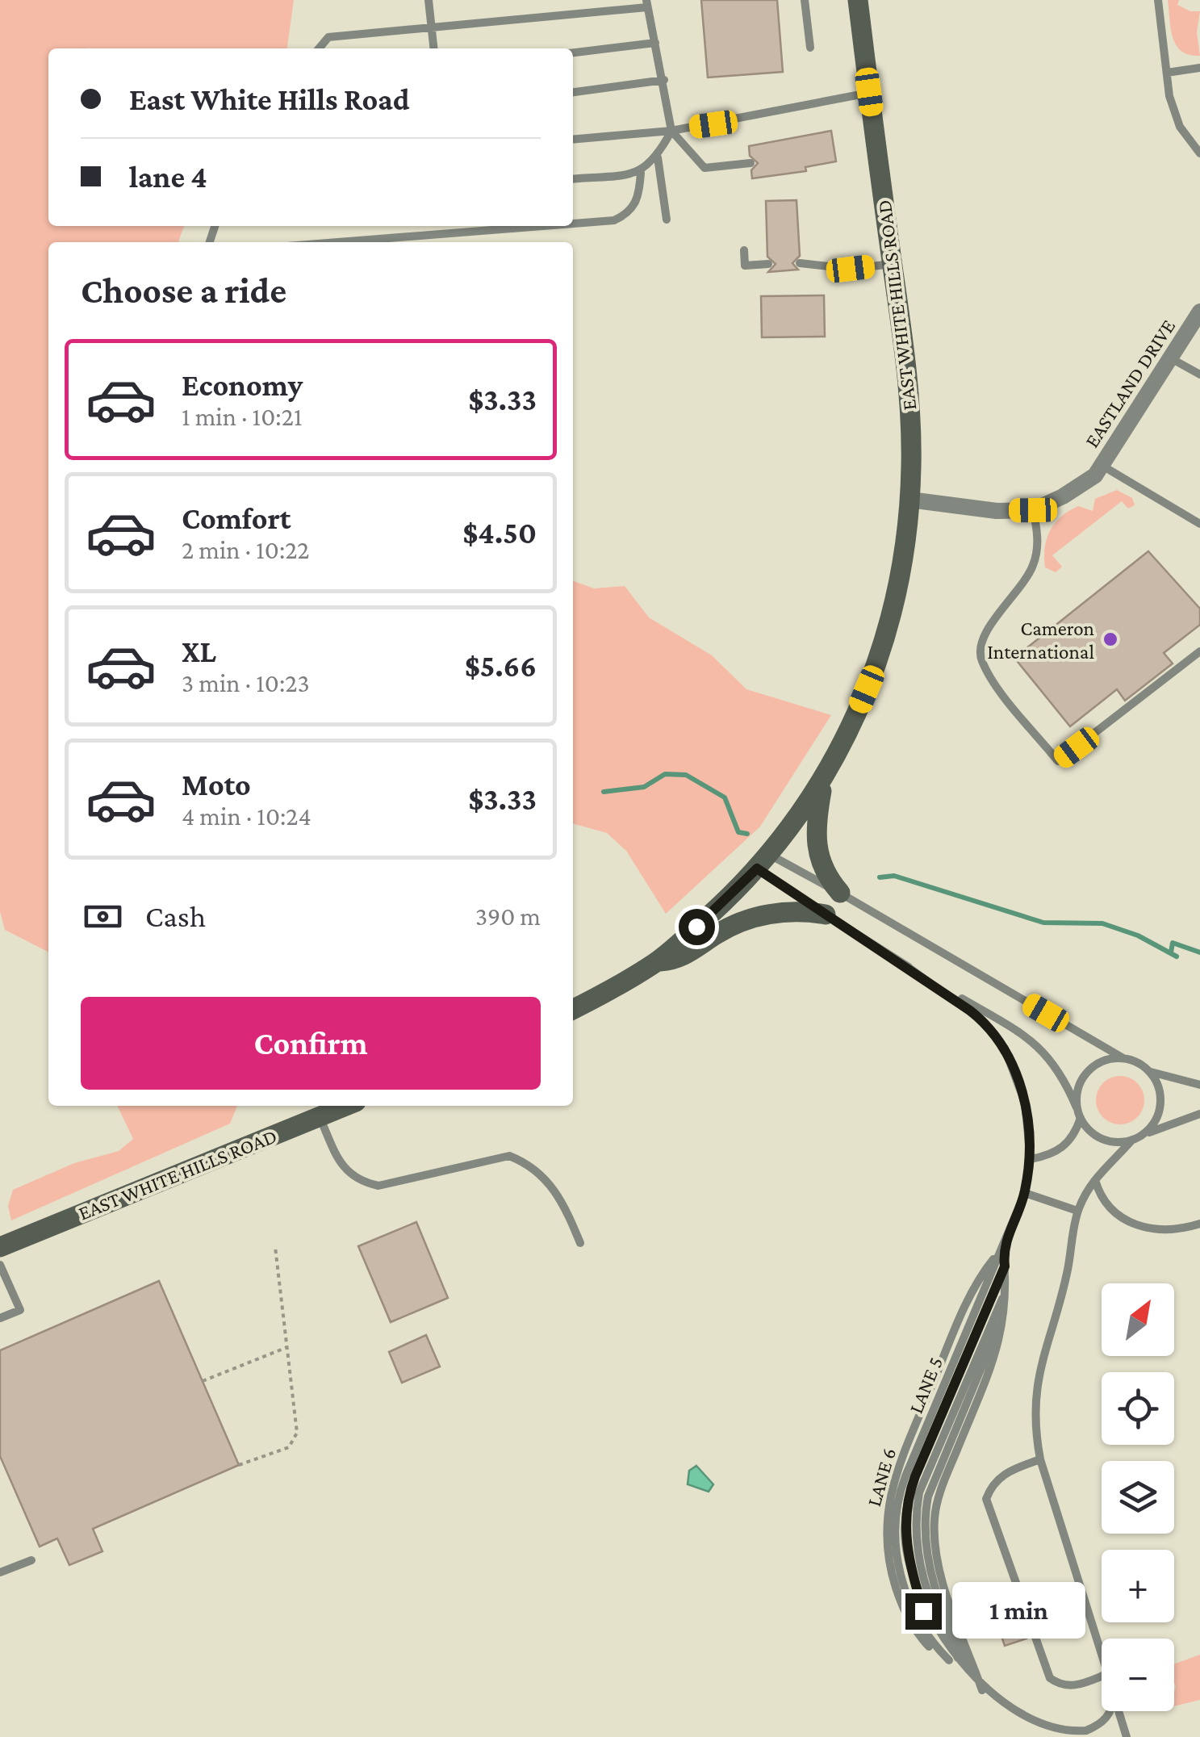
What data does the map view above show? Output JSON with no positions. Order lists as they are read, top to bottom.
{
  "streets": {
    "main road": ["EAST WHITE HILLS ROAD"],
    "street": ["EASTLAND DRIVE"],
    "lane": ["LANE 5"]
  },
  "crossings": [
    ["EAST WHITE HILLS ROAD", "EASTLAND DRIVE"]
  ],
  "places": ["Cameron International"],
  "north": "top right",
  "page": {
    "banner": ["East White Hills Road", "lane 4"],
    "heading": "Choose a ride",
    "list": [
      {
        "name": "Economy",
        "note": "1 min · 10:21",
        "value": "$3.33"
      },
      {
        "name": "Comfort",
        "note": "2 min · 10:22",
        "value": "$4.50"
      },
      {
        "name": "XL",
        "note": "3 min · 10:23",
        "value": "$5.66"
      },
      {
        "name": "Moto",
        "note": "4 min · 10:24",
        "value": "$3.33"
      }
    ],
    "pay": ["Cash", "390 m"],
    "buttons": "Confirm",
    "map_buttons": ["+", "−"],
    "bubble": "1 min"
  }
}
